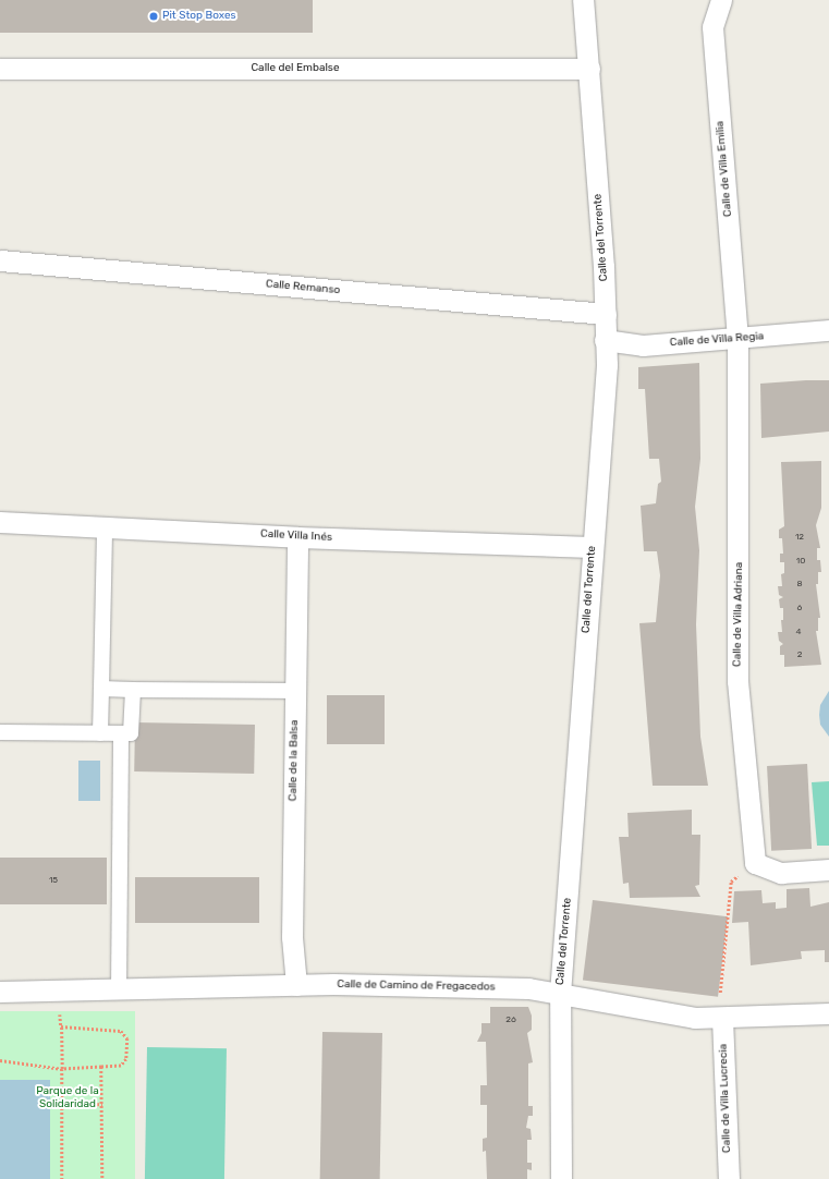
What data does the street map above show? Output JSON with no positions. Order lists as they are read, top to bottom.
{
  "streets": {
    "street": [
      "Calle del Embalse",
      "Calle de Villa Emilia",
      "Calle del Torrente",
      "Calle Remanso",
      "Calle de Villa Regia",
      "Calle Villa Inés",
      "Calle de Villa Adriana",
      "Calle de la Balsa",
      "Calle de Camino de Fregacedos",
      "Calle de Villa Lucrecia"
    ]
  },
  "crossings": [
    ["Calle del Embalse", "Calle del Torrente"],
    ["Calle de Villa Emilia", "Calle de Villa Regia"],
    ["Calle de Villa Emilia", "Calle de Villa Adriana"],
    ["Calle del Torrente", "Calle Remanso"],
    ["Calle del Torrente", "Calle de Villa Regia"],
    ["Calle del Torrente", "Calle Villa Inés"],
    ["Calle del Torrente", "Calle de Camino de Fregacedos"],
    ["Calle de Villa Regia", "Calle de Villa Adriana"],
    ["Calle Villa Inés", "Calle de la Balsa"],
    ["Calle de la Balsa", "Calle de Camino de Fregacedos"],
    ["Calle de Camino de Fregacedos", "Calle de Villa Lucrecia"]
  ],
  "parks": ["Parque de la Solidaridad"],
  "places": ["Pit Stop Boxes"],
  "house_numbers": [
    "12",
    "10",
    "8",
    "6",
    "4",
    "2",
    "15",
    "26"
  ]
}
